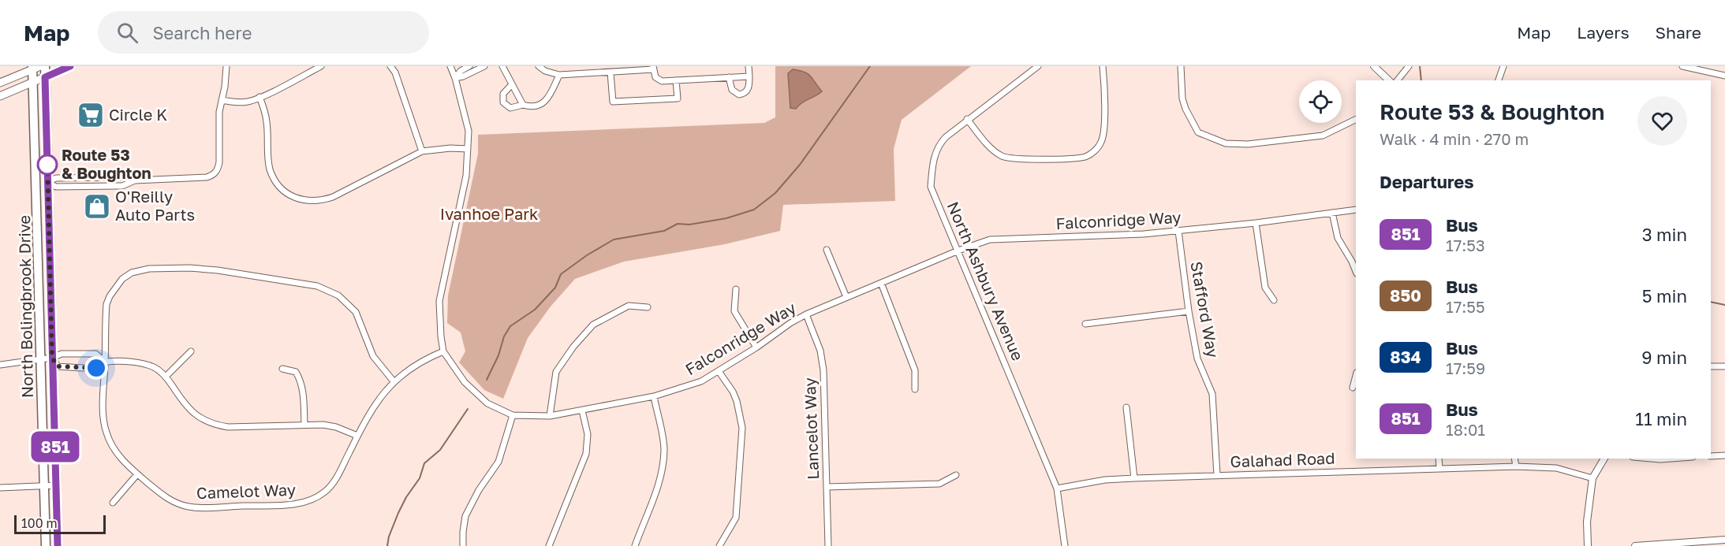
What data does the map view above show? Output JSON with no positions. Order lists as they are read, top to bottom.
{
  "streets": {
    "main road": ["North Bolingbrook Drive"],
    "street": [
      "Falconridge Way",
      "North Ashbury Avenue",
      "Stafford Way",
      "Lancelot Way",
      "Galahad Road",
      "Camelot Way"
    ]
  },
  "crossings": [
    ["Falconridge Way", "North Ashbury Avenue"],
    ["Falconridge Way", "Stafford Way"],
    ["Falconridge Way", "Lancelot Way"],
    ["Falconridge Way", "Camelot Way"],
    ["North Ashbury Avenue", "Galahad Road"],
    ["Stafford Way", "Galahad Road"]
  ],
  "parks": ["Ivanhoe Park"],
  "places": {
    "supermarket": ["Circle K"],
    "other": ["Route 53 & Boughton"],
    "shop": ["O'Reilly Auto Parts"]
  },
  "lines": ["bus line 851"],
  "scale_bar": "100 m",
  "page": {
    "header": "Map",
    "search": "Search here",
    "nav": ["Map", "Layers", "Share"],
    "on_map": "851",
    "heading": [
      ["Route 53 & Boughton", "Walk · 4 min · 270 m"],
      "Departures"
    ],
    "list": [
      {
        "mark": "851",
        "name": "Bus",
        "note": "17:53",
        "value": "3 min"
      },
      {
        "mark": "850",
        "name": "Bus",
        "note": "17:55",
        "value": "5 min"
      },
      {
        "mark": "834",
        "name": "Bus",
        "note": "17:59",
        "value": "9 min"
      },
      {
        "mark": "851",
        "name": "Bus",
        "note": "18:01",
        "value": "11 min"
      }
    ],
    "scale": "100 m"
  }
}
